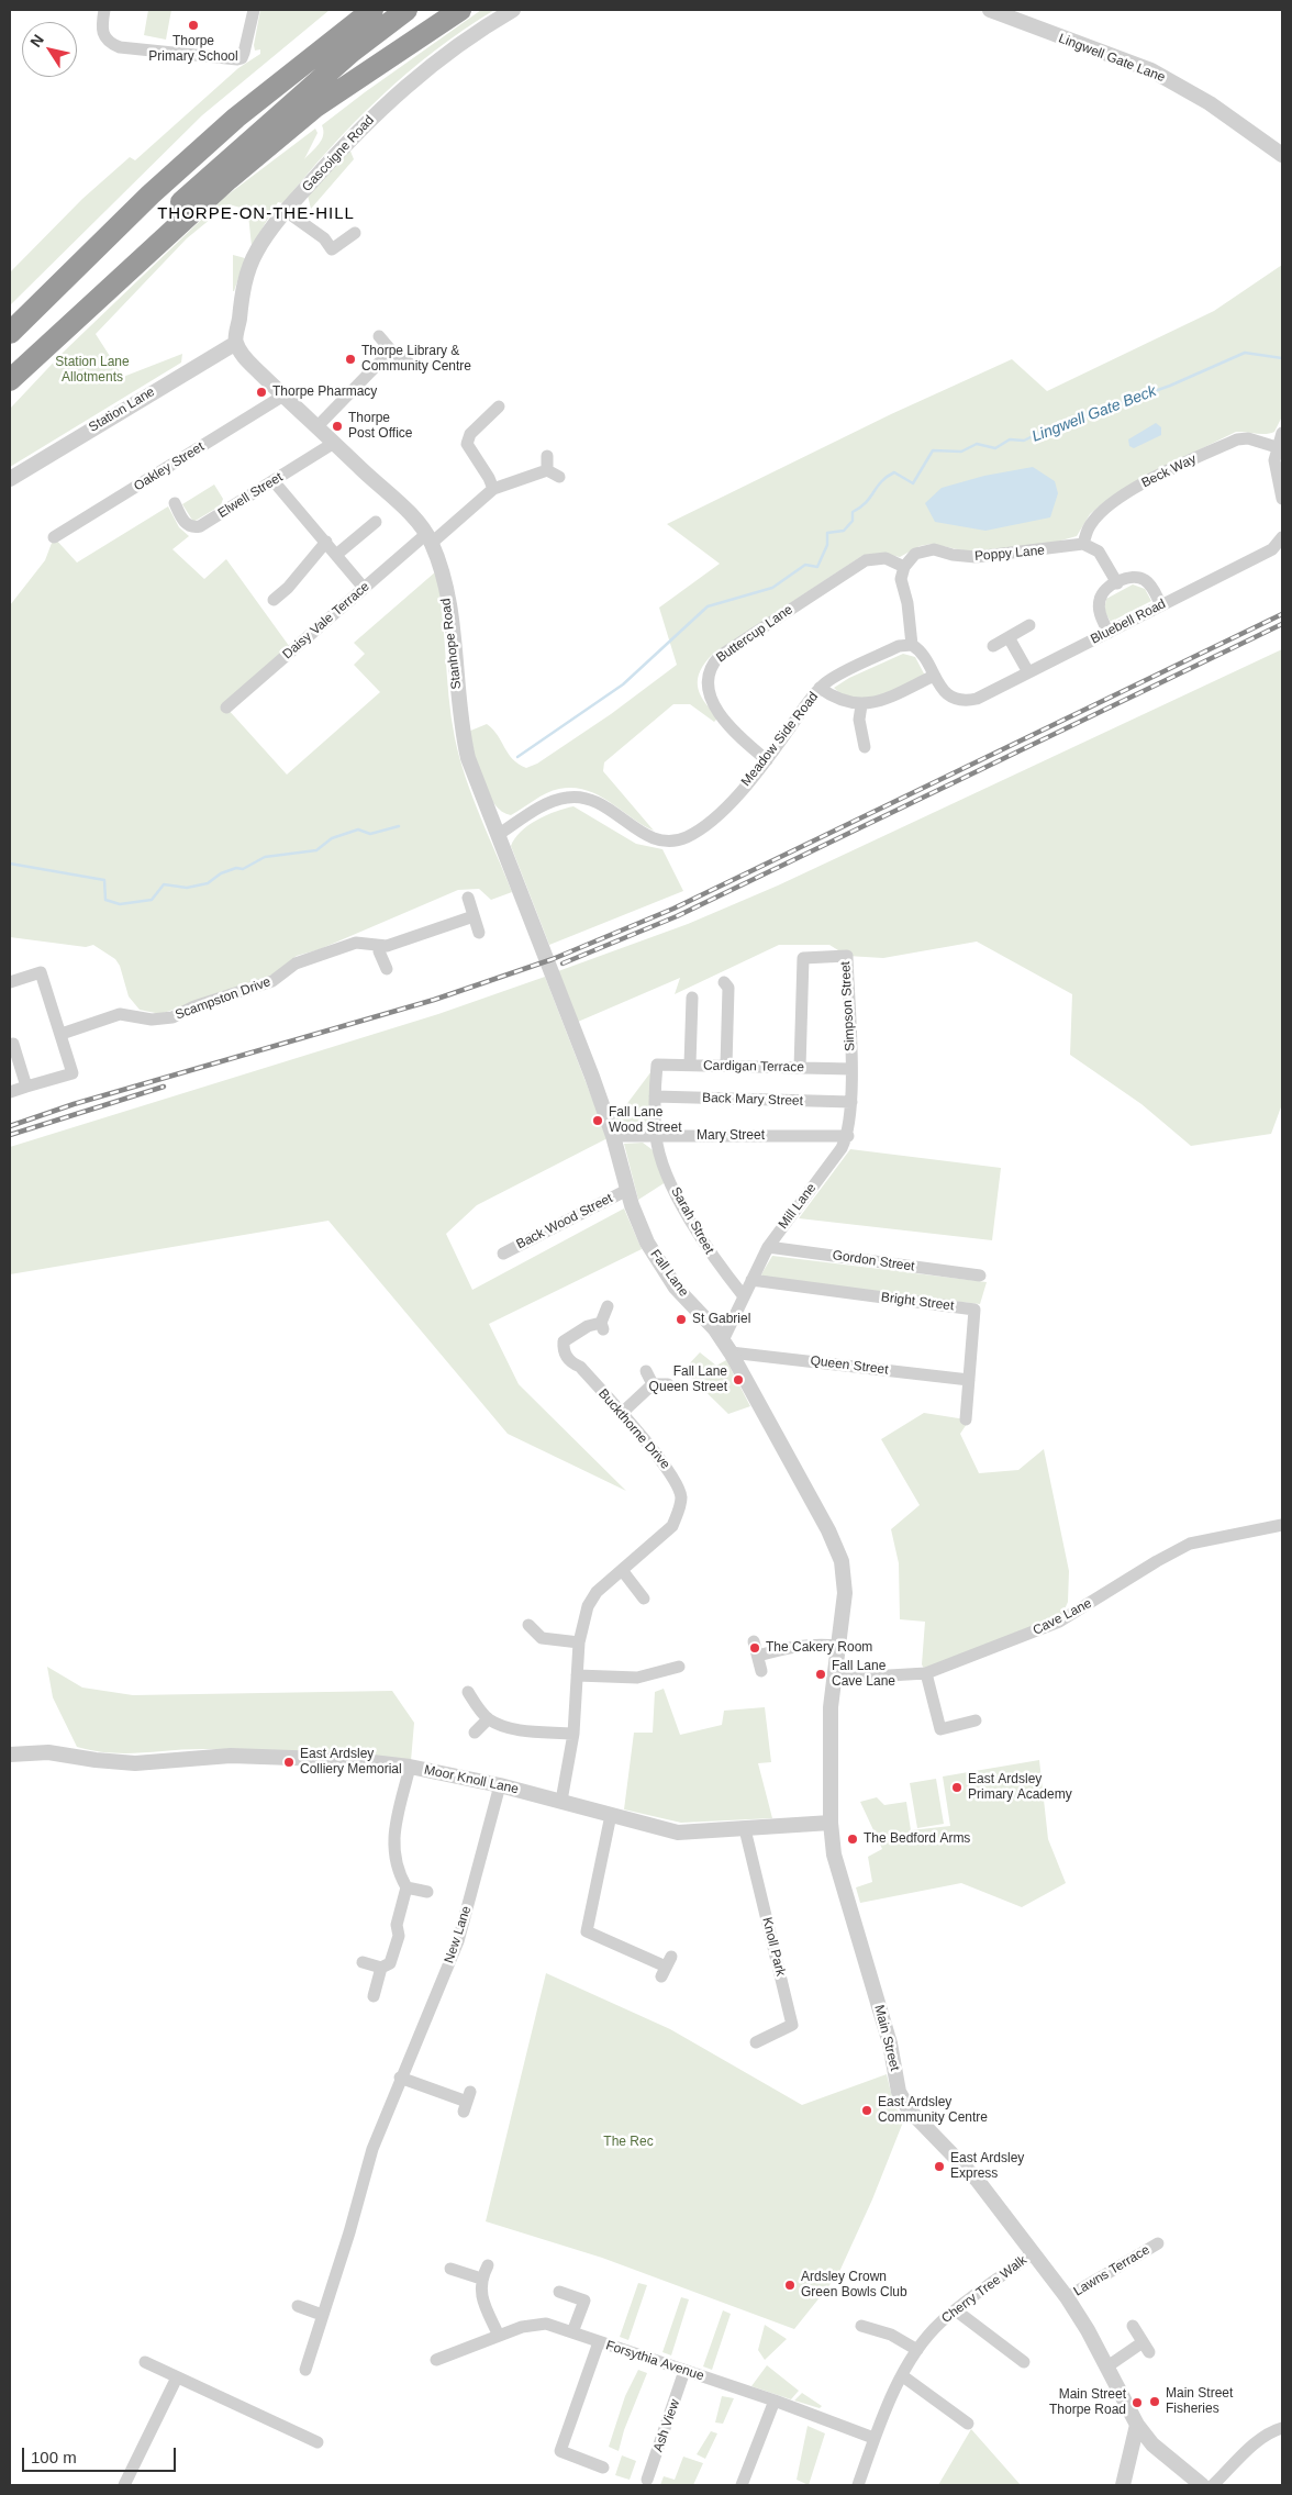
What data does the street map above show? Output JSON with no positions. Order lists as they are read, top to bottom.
{
  "streets": {
    "street": [
      "Lingwell Gate Lane",
      "Gascoigne Road",
      "Station Lane",
      "Oakley Street",
      "Beck Way",
      "Elwell Street",
      "Poppy Lane",
      "Daisy Vale Terrace",
      "Bluebell Road",
      "Buttercup Lane",
      "Stanhope Road",
      "Meadow Side Road",
      "Scampston Drive",
      "Simpson Street",
      "Cardigan Terrace",
      "Back Mary Street",
      "Mary Street",
      "Mill Lane",
      "Sarah Street",
      "Back Wood Street",
      "Gordon Street",
      "Fall Lane",
      "Bright Street",
      "Queen Street",
      "Buckthorne Drive",
      "Cave Lane",
      "Moor Knoll Lane",
      "New Lane",
      "Knoll Park",
      "Main Street",
      "Lawns Terrace",
      "Cherry Tree Walk",
      "Forsythia Avenue",
      "Ash View"
    ]
  },
  "crossings": [
    ["Gascoigne Road", "Station Lane"],
    ["Gascoigne Road", "Stanhope Road"],
    ["Station Lane", "Stanhope Road"],
    ["Oakley Street", "Stanhope Road"],
    ["Beck Way", "Poppy Lane"],
    ["Elwell Street", "Stanhope Road"],
    ["Poppy Lane", "Buttercup Lane"],
    ["Daisy Vale Terrace", "Stanhope Road"],
    ["Buttercup Lane", "Meadow Side Road"],
    ["Stanhope Road", "Meadow Side Road"],
    ["Stanhope Road", "Fall Lane"],
    ["Simpson Street", "Cardigan Terrace"],
    ["Simpson Street", "Mill Lane"],
    ["Cardigan Terrace", "Mill Lane"],
    ["Cardigan Terrace", "Sarah Street"],
    ["Back Mary Street", "Mill Lane"],
    ["Back Mary Street", "Sarah Street"],
    ["Mary Street", "Mill Lane"],
    ["Mary Street", "Sarah Street"],
    ["Mary Street", "Fall Lane"],
    ["Mill Lane", "Sarah Street"],
    ["Mill Lane", "Gordon Street"],
    ["Mill Lane", "Fall Lane"],
    ["Mill Lane", "Bright Street"],
    ["Mill Lane", "Queen Street"],
    ["Back Wood Street", "Fall Lane"],
    ["Fall Lane", "Queen Street"],
    ["Fall Lane", "Cave Lane"],
    ["Fall Lane", "Main Street"],
    ["Bright Street", "Queen Street"],
    ["Buckthorne Drive", "Moor Knoll Lane"],
    ["Cave Lane", "Main Street"],
    ["Moor Knoll Lane", "New Lane"],
    ["Moor Knoll Lane", "Knoll Park"],
    ["Moor Knoll Lane", "Main Street"],
    ["Main Street", "Lawns Terrace"],
    ["Main Street", "Cherry Tree Walk"],
    ["Cherry Tree Walk", "Forsythia Avenue"],
    ["Forsythia Avenue", "Ash View"]
  ],
  "districts": ["THORPE-ON-THE-HILL"],
  "water": ["Lingwell Gate Beck"],
  "parks": ["Station Lane Allotments", "The Rec"],
  "places": [
    "Thorpe Primary School",
    "Thorpe Library & Community Centre",
    "Thorpe Pharmacy",
    "Thorpe Post Office",
    "Fall Lane Wood Street",
    "St Gabriel",
    "Fall Lane Queen Street",
    "The Cakery Room",
    "Fall Lane Cave Lane",
    "East Ardsley Colliery Memorial",
    "East Ardsley Primary Academy",
    "The Bedford Arms",
    "East Ardsley Community Centre",
    "East Ardsley Express",
    "Ardsley Crown Green Bowls Club",
    "Main Street Fisheries",
    "Main Street Thorpe Road"
  ],
  "scale_bar": "100 m",
  "north": "top left"
}
